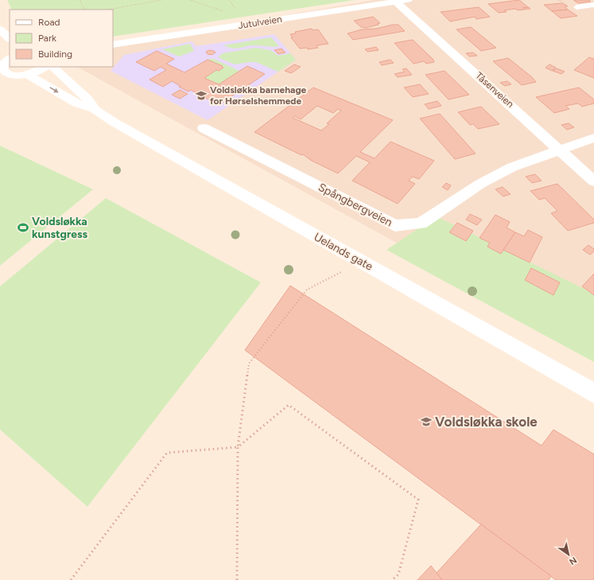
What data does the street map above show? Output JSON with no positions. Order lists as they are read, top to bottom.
{
  "streets": {
    "street": [
      "Jutulveien",
      "Tåsenveien",
      "Spångbergveien",
      "Uelands gate"
    ]
  },
  "crossings": [
    ["Jutulveien", "Tåsenveien"],
    ["Tåsenveien", "Spångbergveien"]
  ],
  "places": {
    "school or university": ["Voldsløkka barnehage for Hørselshemmede", "Voldsløkka skole"],
    "sports": ["Voldsløkka kunstgress"]
  },
  "legend": ["Road", "Park", "Building"],
  "north": "bottom right"
}
